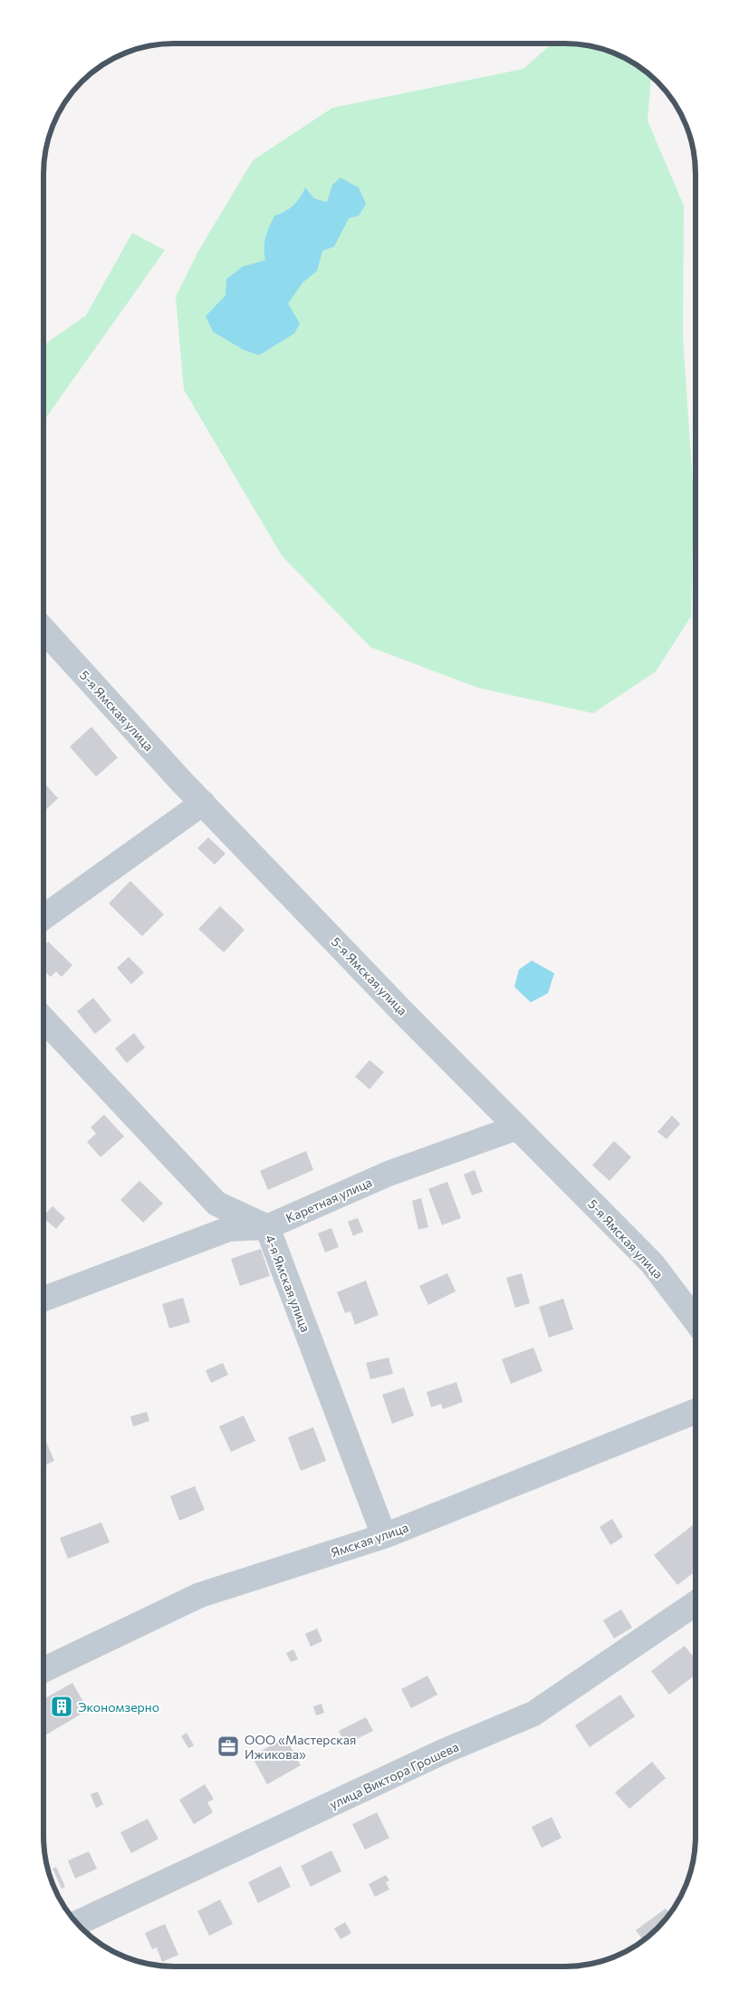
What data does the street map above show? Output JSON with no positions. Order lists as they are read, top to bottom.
{
  "streets": {
    "street": [
      "5-я Ямская улица",
      "Каретная улица",
      "4-я Ямская улица",
      "Ямская улица",
      "улица Виктора Грошева"
    ]
  },
  "crossings": [
    ["5-я Ямская улица", "Каретная улица"],
    ["Каретная улица", "4-я Ямская улица"],
    ["4-я Ямская улица", "Ямская улица"]
  ],
  "places": {
    "building": ["Экономзерно"],
    "office": ["ООО «Мастерская Ижикова»"]
  }
}
